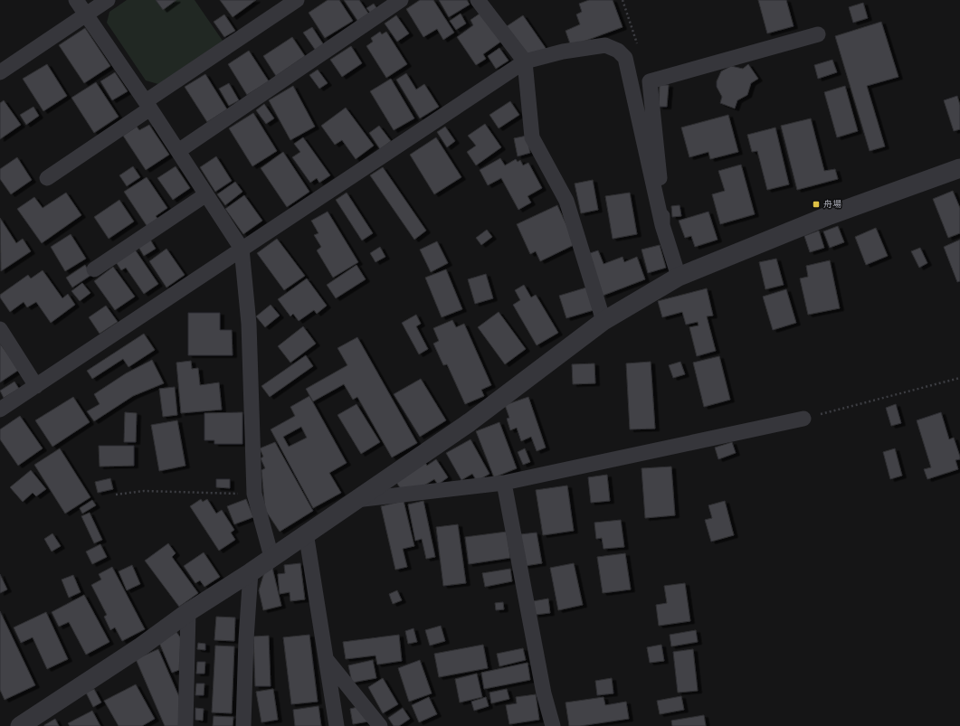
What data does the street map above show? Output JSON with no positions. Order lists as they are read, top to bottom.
{
  "places": {
    "transit": ["舟場"]
  }
}
